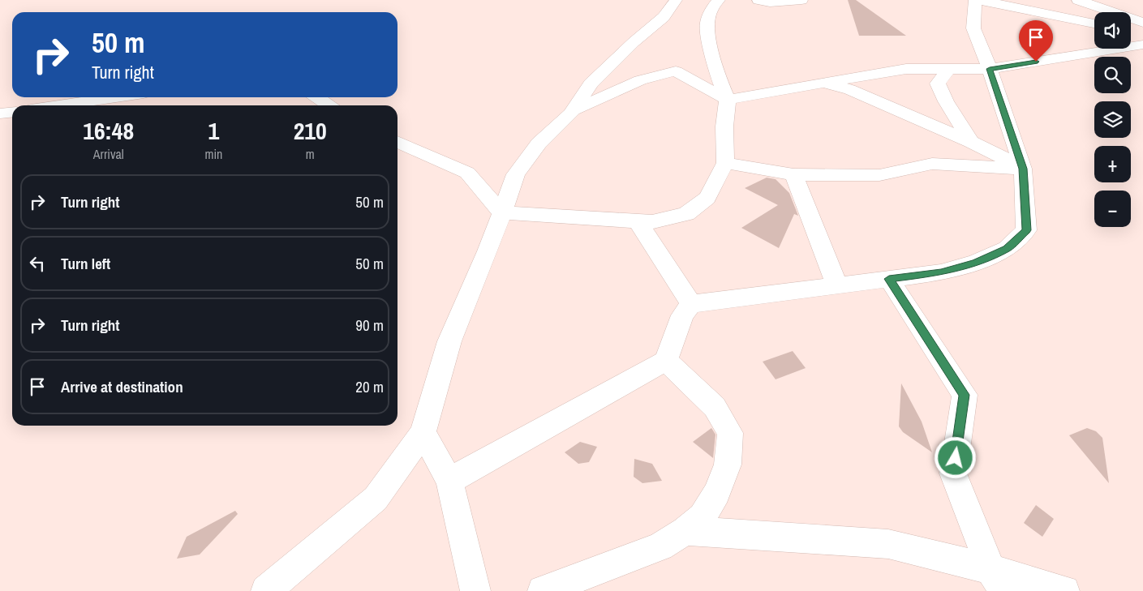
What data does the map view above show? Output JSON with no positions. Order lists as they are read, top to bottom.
{
  "page": {
    "map_buttons": ["+", "−"],
    "turn": ["50 m", "Turn right"],
    "eta": [
      "16:48",
      "Arrival",
      "1",
      "min",
      "210",
      "m"
    ],
    "list": [
      {
        "name": "Turn right",
        "value": "50 m"
      },
      {
        "name": "Turn left",
        "value": "50 m"
      },
      {
        "name": "Turn right",
        "value": "90 m"
      },
      {
        "name": "Arrive at destination",
        "value": "20 m"
      }
    ]
  }
}
